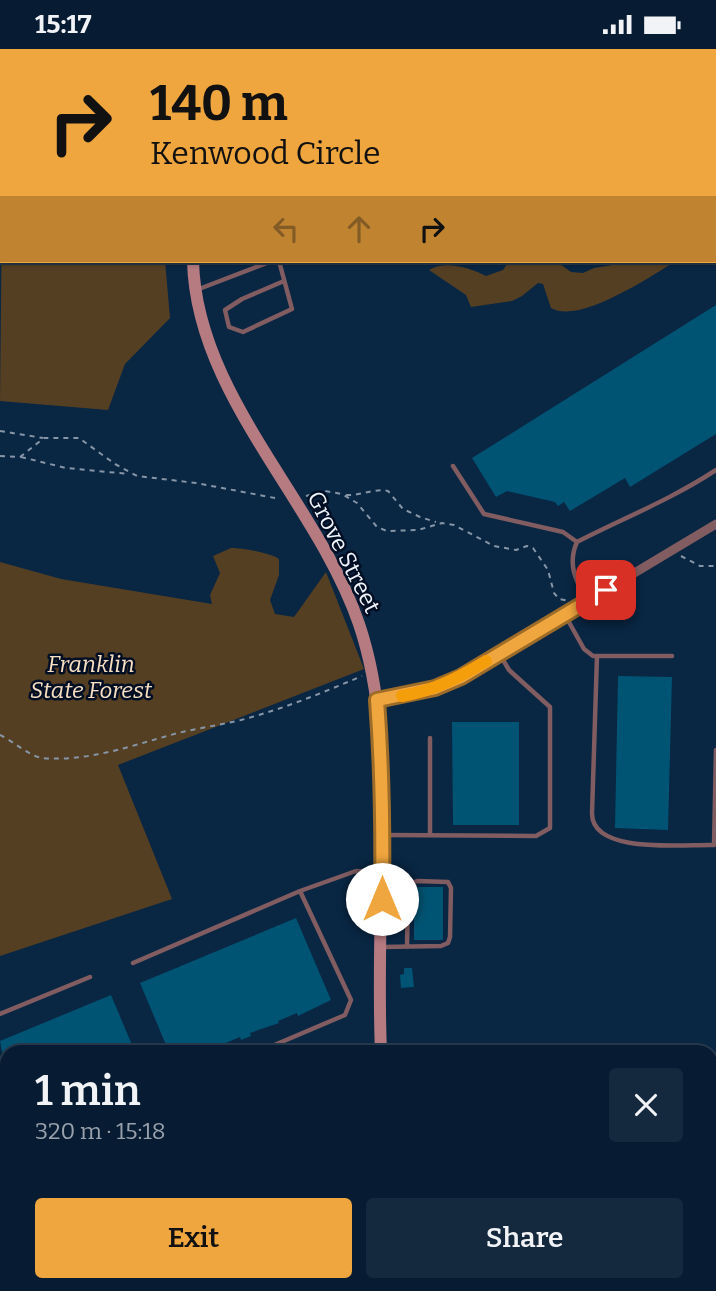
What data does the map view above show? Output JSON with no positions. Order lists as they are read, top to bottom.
{
  "streets": {
    "main road": ["Grove Street"]
  },
  "parks": ["Franklin State Forest"],
  "page": {
    "status": "15:17",
    "turn": ["140 m", "Kenwood Circle"],
    "heading": ["1 min", "320 m · 15:18"],
    "buttons": ["Exit", "Share"]
  }
}
